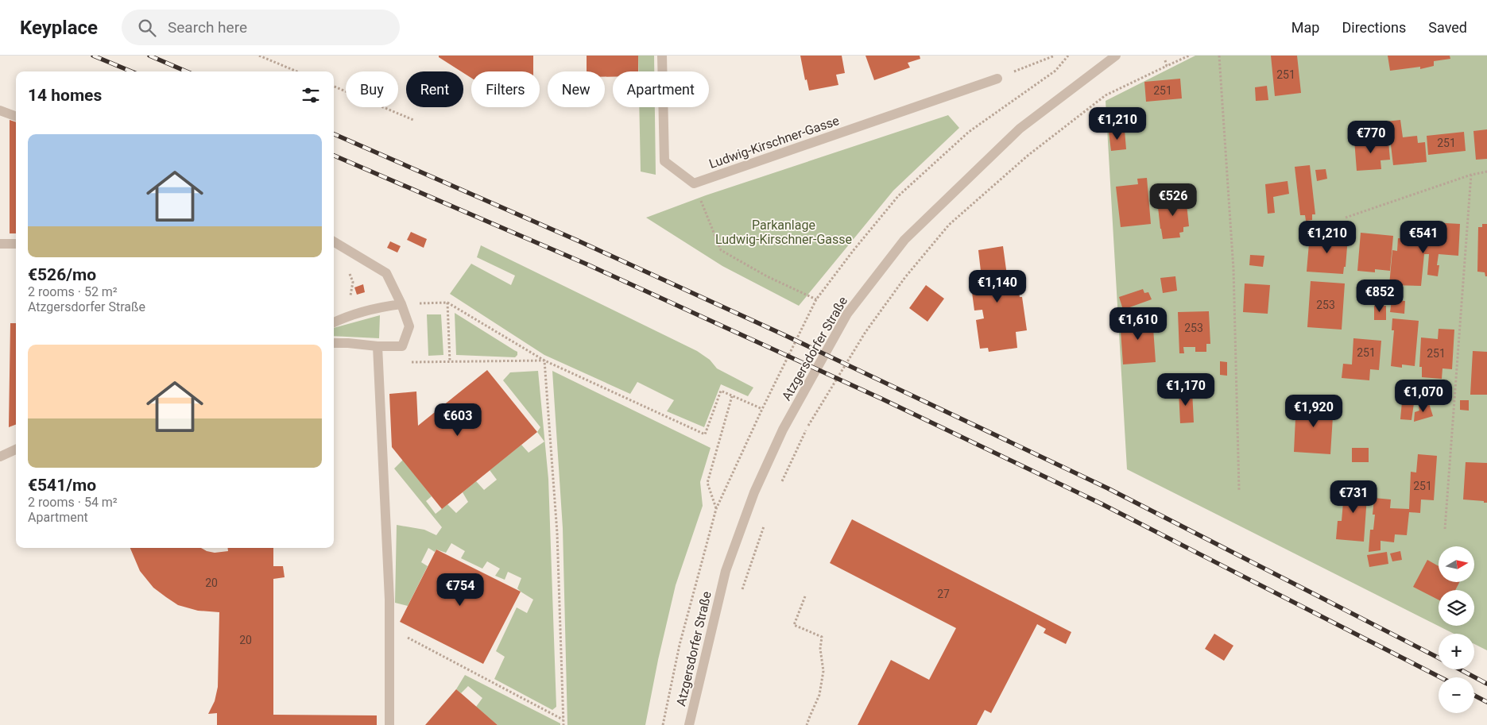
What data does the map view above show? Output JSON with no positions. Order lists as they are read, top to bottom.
{
  "streets": {
    "street": ["Ludwig-Kirschner-Gasse", "Atzgersdorfer Straße"]
  },
  "parks": ["Parkanlage Ludwig-Kirschner-Gasse"],
  "house_numbers": [
    "251",
    "251",
    "251",
    "253",
    "253",
    "251",
    "251",
    "251",
    "20",
    "27",
    "20"
  ],
  "north": "right",
  "page": {
    "header": "Keyplace",
    "search": "Search here",
    "nav": ["Map", "Directions", "Saved"],
    "chip": [
      "Buy",
      "Rent",
      "Filters",
      "New",
      "Apartment"
    ],
    "heading": "14 homes",
    "price": [
      "€1,210",
      "€770",
      "€526",
      "€1,210",
      "€541",
      "€1,140",
      "€852",
      "€1,610",
      "€1,170",
      "€1,070",
      "€1,920",
      "€603",
      "€731",
      "€754"
    ],
    "list": [
      {
        "name": "€526/mo",
        "note": "2 rooms · 52 m² · Atzgersdorfer Straße"
      },
      {
        "name": "€541/mo",
        "note": "2 rooms · 54 m² · Apartment"
      }
    ],
    "map_buttons": ["+", "−"]
  }
}
